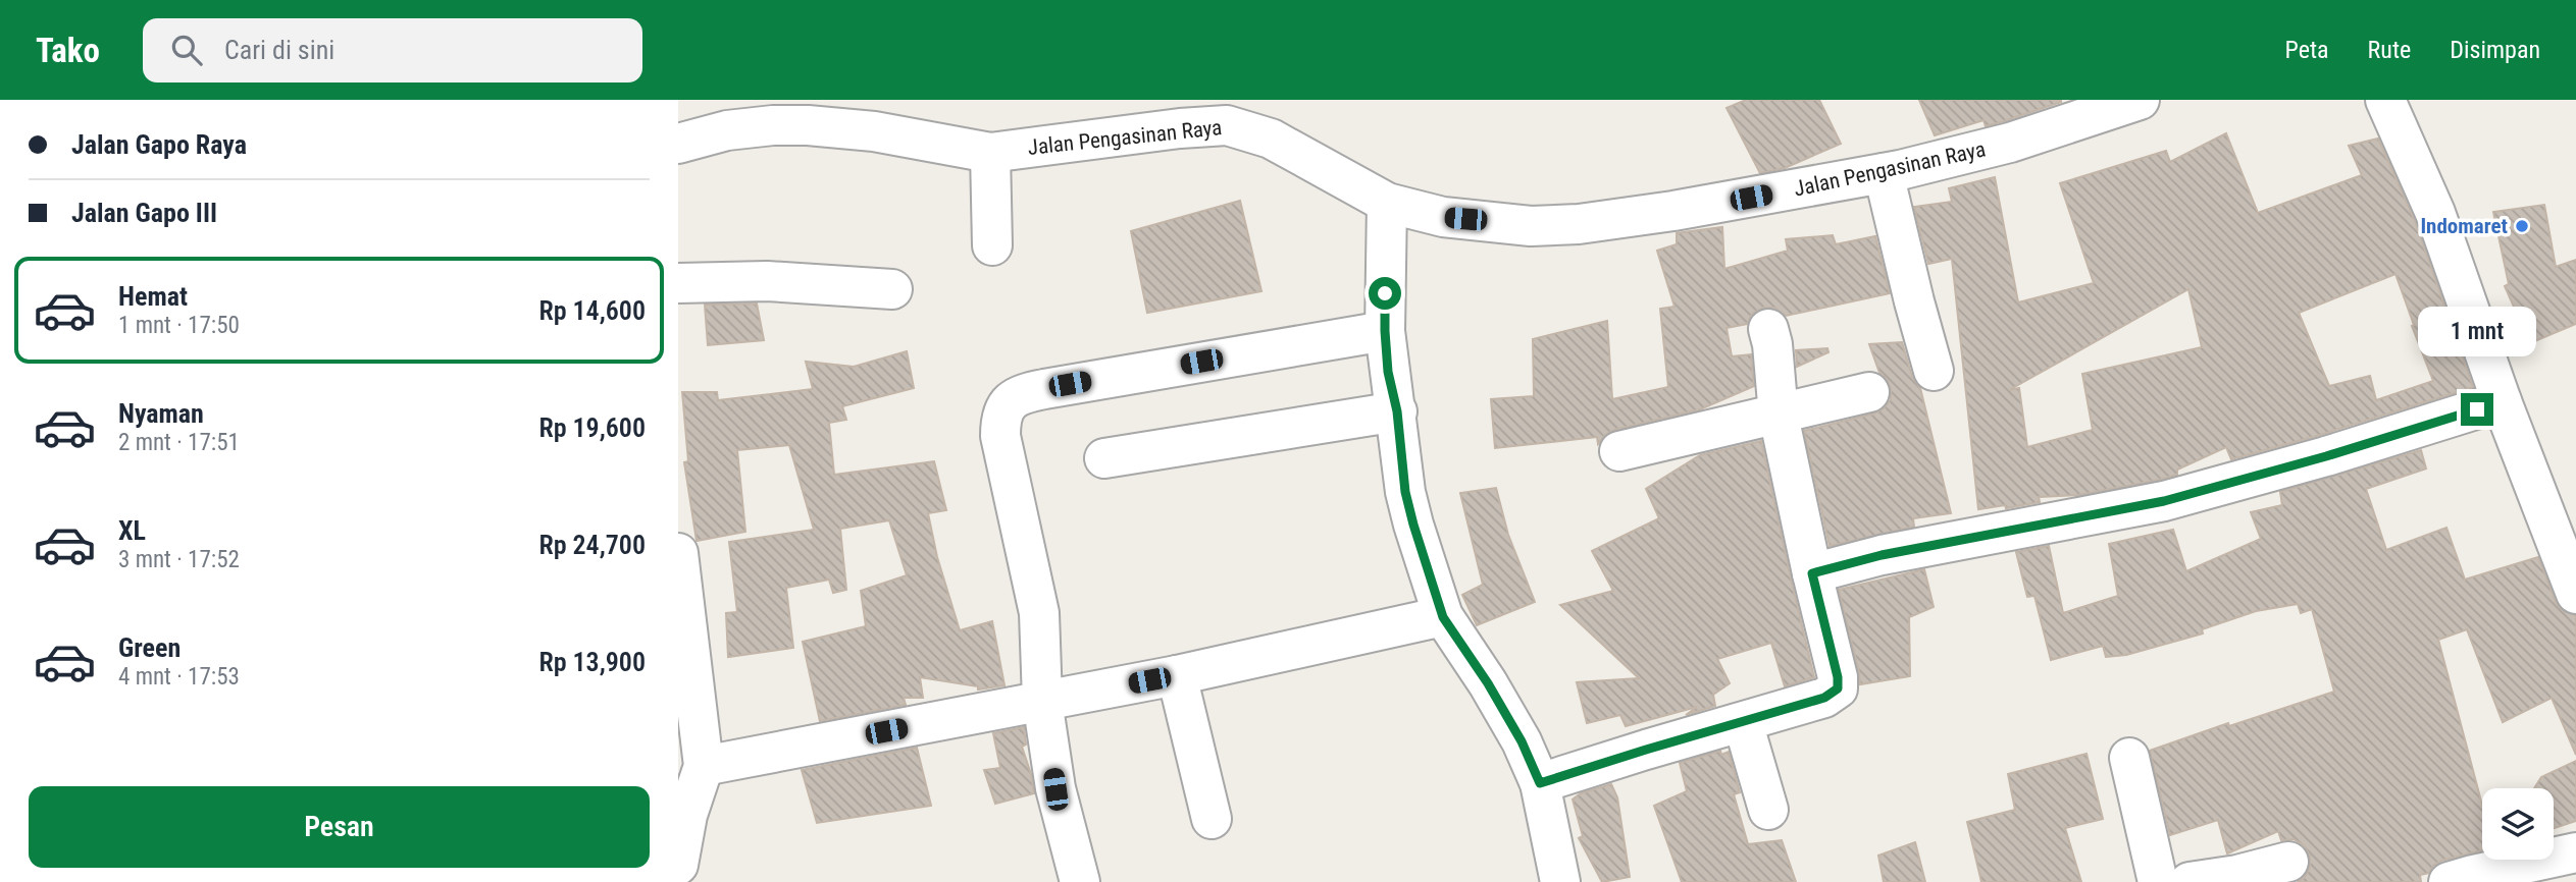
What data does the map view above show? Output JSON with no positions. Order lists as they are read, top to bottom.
{
  "streets": {
    "street": ["Jalan Pengasinan Raya"]
  },
  "places": ["Indomaret"],
  "page": {
    "header": "Tako",
    "search": "Cari di sini",
    "nav": ["Peta", "Rute", "Disimpan"],
    "banner": ["Jalan Gapo Raya", "Jalan Gapo III"],
    "list": [
      {
        "name": "Hemat",
        "note": "1 mnt · 17:50",
        "value": "Rp 14,600"
      },
      {
        "name": "Nyaman",
        "note": "2 mnt · 17:51",
        "value": "Rp 19,600"
      },
      {
        "name": "XL",
        "note": "3 mnt · 17:52",
        "value": "Rp 24,700"
      },
      {
        "name": "Green",
        "note": "4 mnt · 17:53",
        "value": "Rp 13,900"
      }
    ],
    "bubble": "1 mnt",
    "buttons": "Pesan"
  }
}
